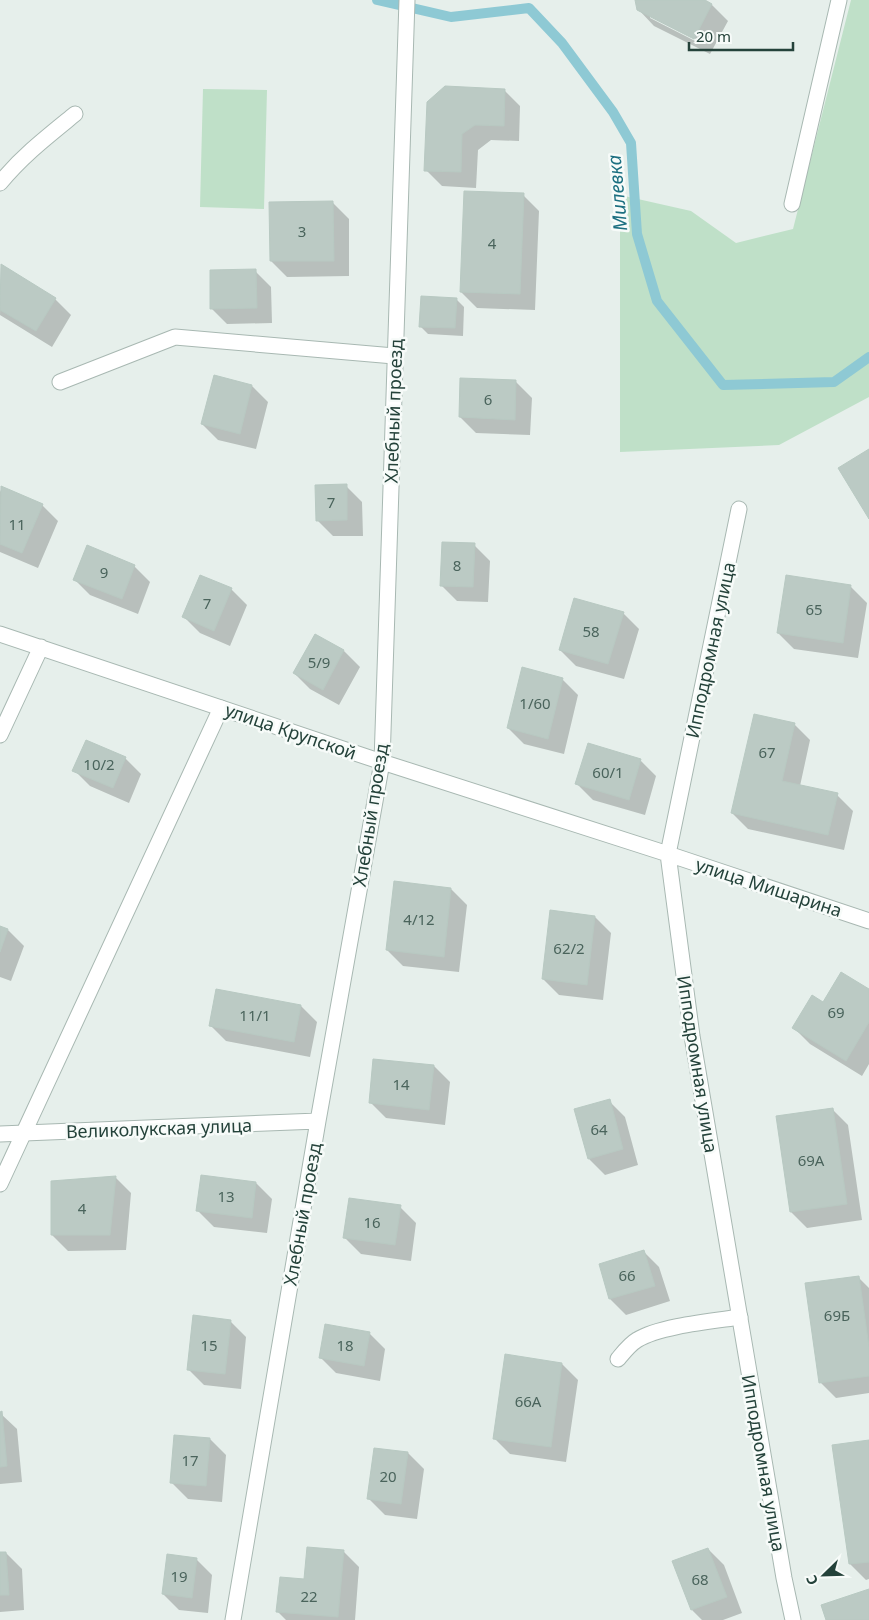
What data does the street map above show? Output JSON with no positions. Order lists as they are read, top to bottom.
{
  "streets": {
    "street": [
      "Хлебный проезд",
      "Ипподромная улица",
      "улица Крупской",
      "улица Мишарина",
      "Великолукская улица"
    ]
  },
  "crossings": [
    ["Хлебный проезд", "улица Крупской"],
    ["Хлебный проезд", "Великолукская улица"],
    ["Ипподромная улица", "улица Крупской"],
    ["Ипподромная улица", "улица Мишарина"],
    ["улица Крупской", "улица Мишарина"]
  ],
  "water": ["Милевка"],
  "house_numbers": [
    "3",
    "4",
    "6",
    "7",
    "11",
    "8",
    "9",
    "7",
    "65",
    "58",
    "5/9",
    "1/60",
    "67",
    "10/2",
    "60/1",
    "4/12",
    "62/2",
    "69",
    "11/1",
    "14",
    "64",
    "69А",
    "13",
    "4",
    "16",
    "66",
    "69Б",
    "15",
    "18",
    "66А",
    "17",
    "20",
    "19",
    "68",
    "22"
  ],
  "scale_bar": "20 m",
  "north": "bottom left"
}
